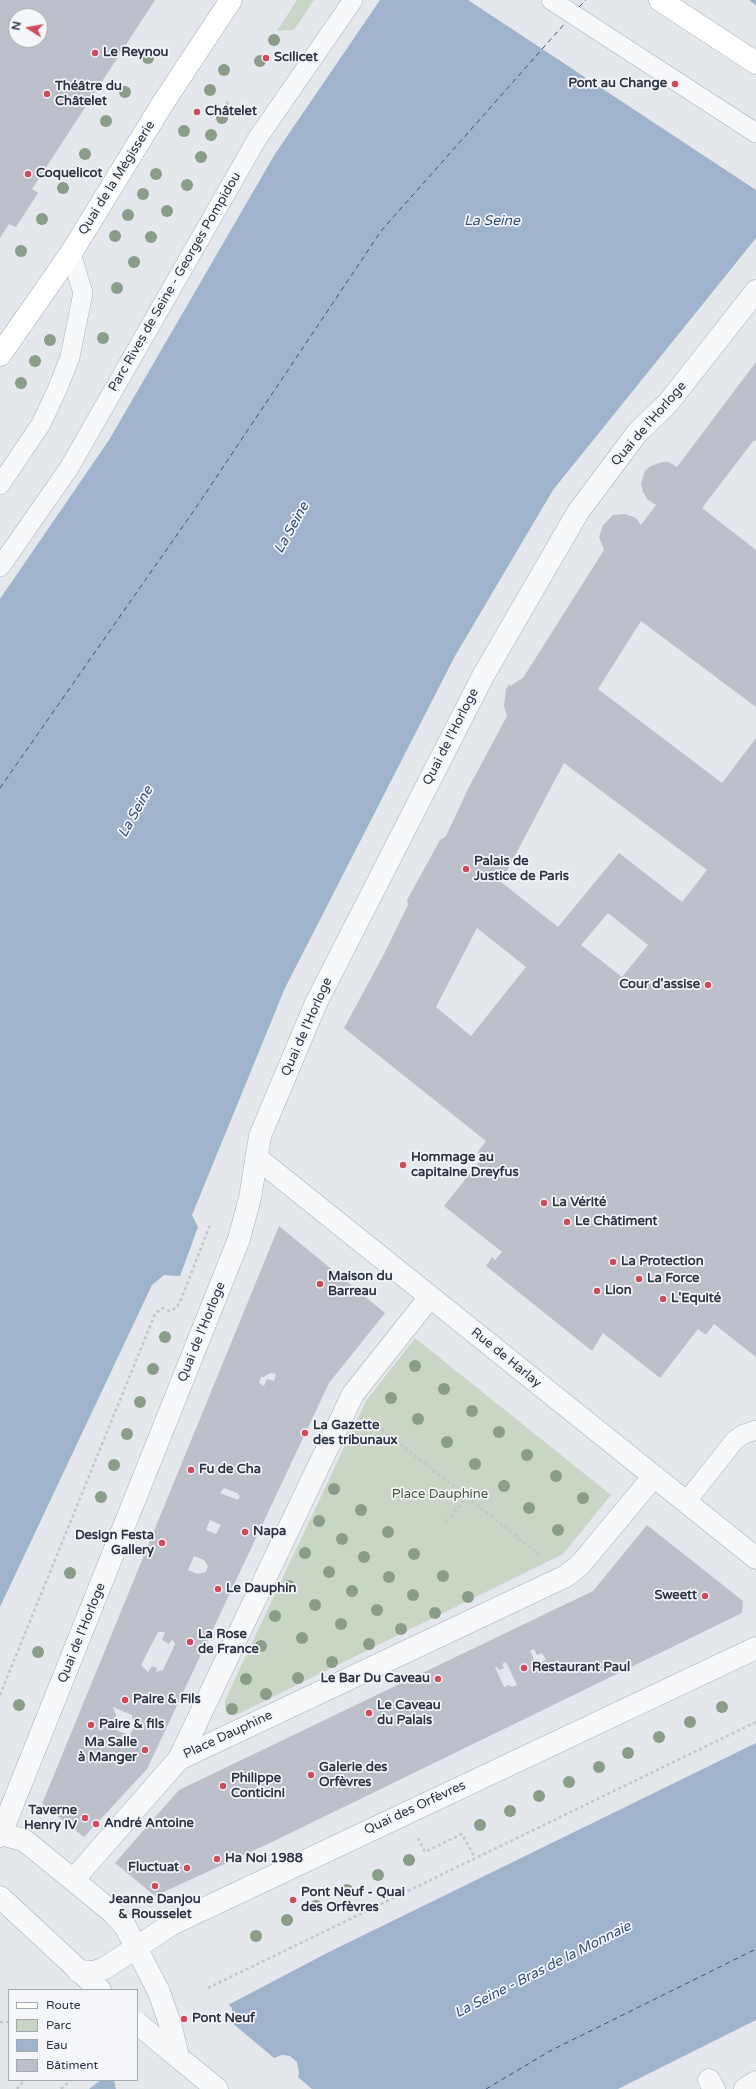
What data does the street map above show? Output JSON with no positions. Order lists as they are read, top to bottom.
{
  "streets": {
    "main road": ["Quai de la Mégisserie"],
    "street": [
      "Quai de l'Horloge",
      "Rue de Harlay",
      "Place Dauphine",
      "Quai des Orfèvres"
    ],
    "lane": ["Parc Rives de Seine - Georges Pompidou"]
  },
  "crossings": [
    ["Quai de l'Horloge", "Rue de Harlay"],
    ["Rue de Harlay", "Place Dauphine"]
  ],
  "water": ["La Seine", "La Seine - Bras de la Monnaie"],
  "parks": ["Place Dauphine"],
  "places": [
    "Le Reynou",
    "Scilicet",
    "Pont au Change",
    "Théâtre du Châtelet",
    "Châtelet",
    "Coquelicot",
    "Palais de Justice de Paris",
    "Cour d'assise",
    "Hommage au capitaine Dreyfus",
    "La Vérité",
    "Le Châtiment",
    "La Protection",
    "La Force",
    "Maison du Barreau",
    "Lion",
    "L'Equité",
    "La Gazette des tribunaux",
    "Fu de Cha",
    "Napa",
    "Design Festa Gallery",
    "Le Dauphin",
    "Sweett",
    "La Rose de France",
    "Restaurant Paul",
    "Le Bar Du Caveau",
    "Paire & Fils",
    "Le Caveau du Palais",
    "Paire & fils",
    "Ma Salle à Manger",
    "Galerie des Orfèvres",
    "Philippe Conticini",
    "Taverne Henry IV",
    "André Antoine",
    "Ha Noi 1988",
    "Fluctuat",
    "Jeanne Danjou & Rousselet",
    "Pont Neuf - Quai des Orfèvres",
    "Pont Neuf"
  ],
  "legend": [
    "Route",
    "Parc",
    "Eau",
    "Bâtiment"
  ],
  "north": "left"
}
